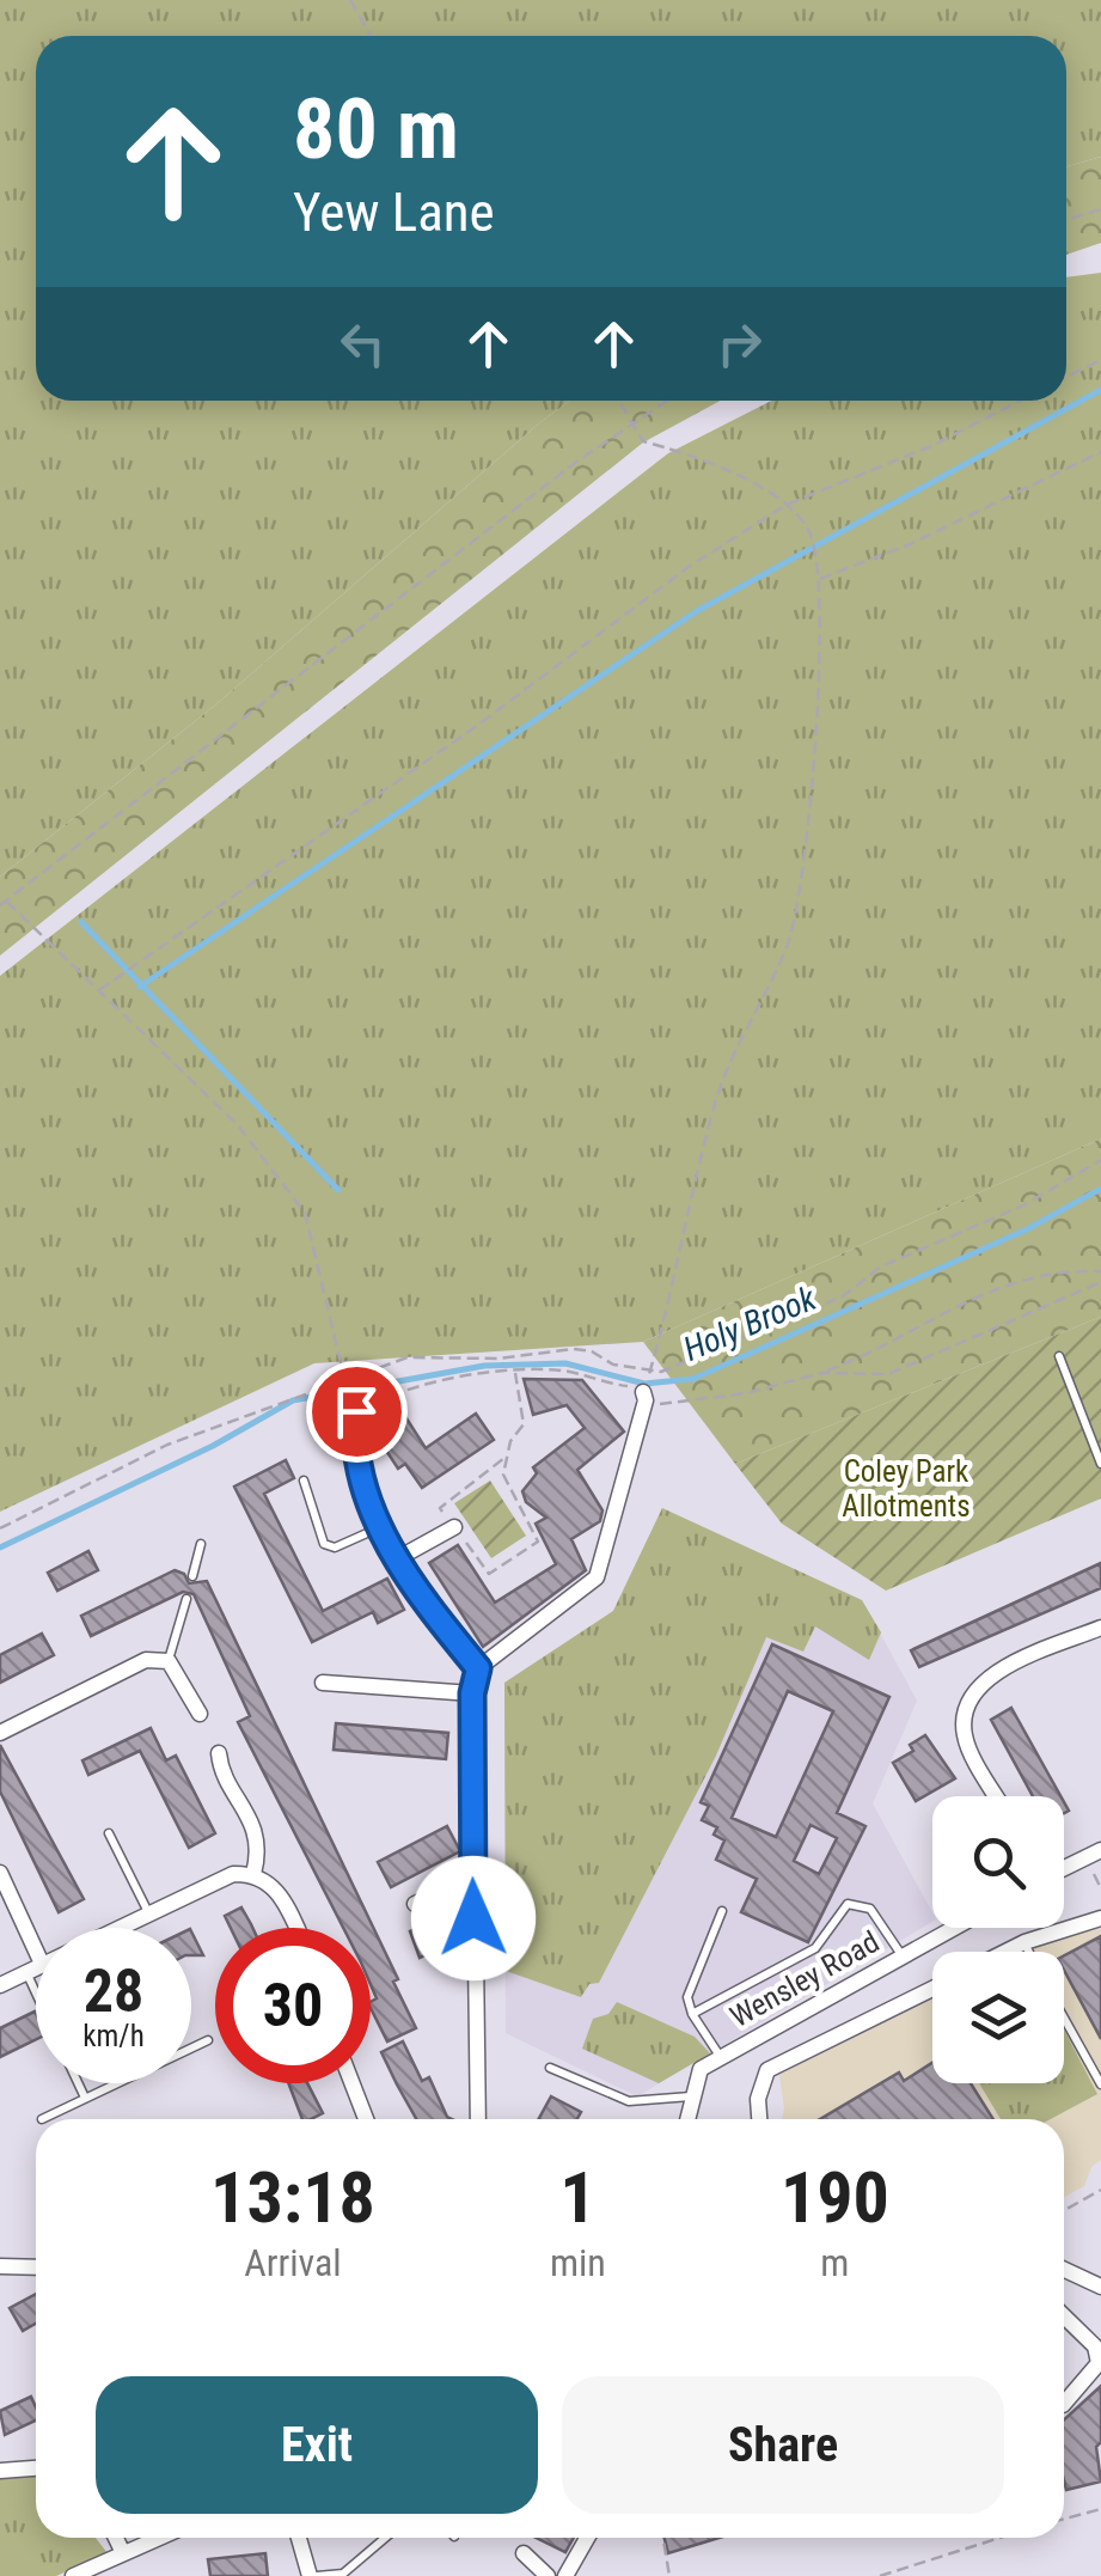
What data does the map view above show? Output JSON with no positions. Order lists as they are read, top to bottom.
{
  "streets": {
    "street": ["Wensley Road"]
  },
  "water": ["Holy Brook"],
  "parks": ["Coley Park Allotments"],
  "page": {
    "turn": ["80 m", "Yew Lane"],
    "speed": "28 km/h",
    "limit": "30",
    "eta": [
      "13:18",
      "Arrival",
      "1",
      "min",
      "190",
      "m"
    ],
    "buttons": ["Exit", "Share"]
  }
}
